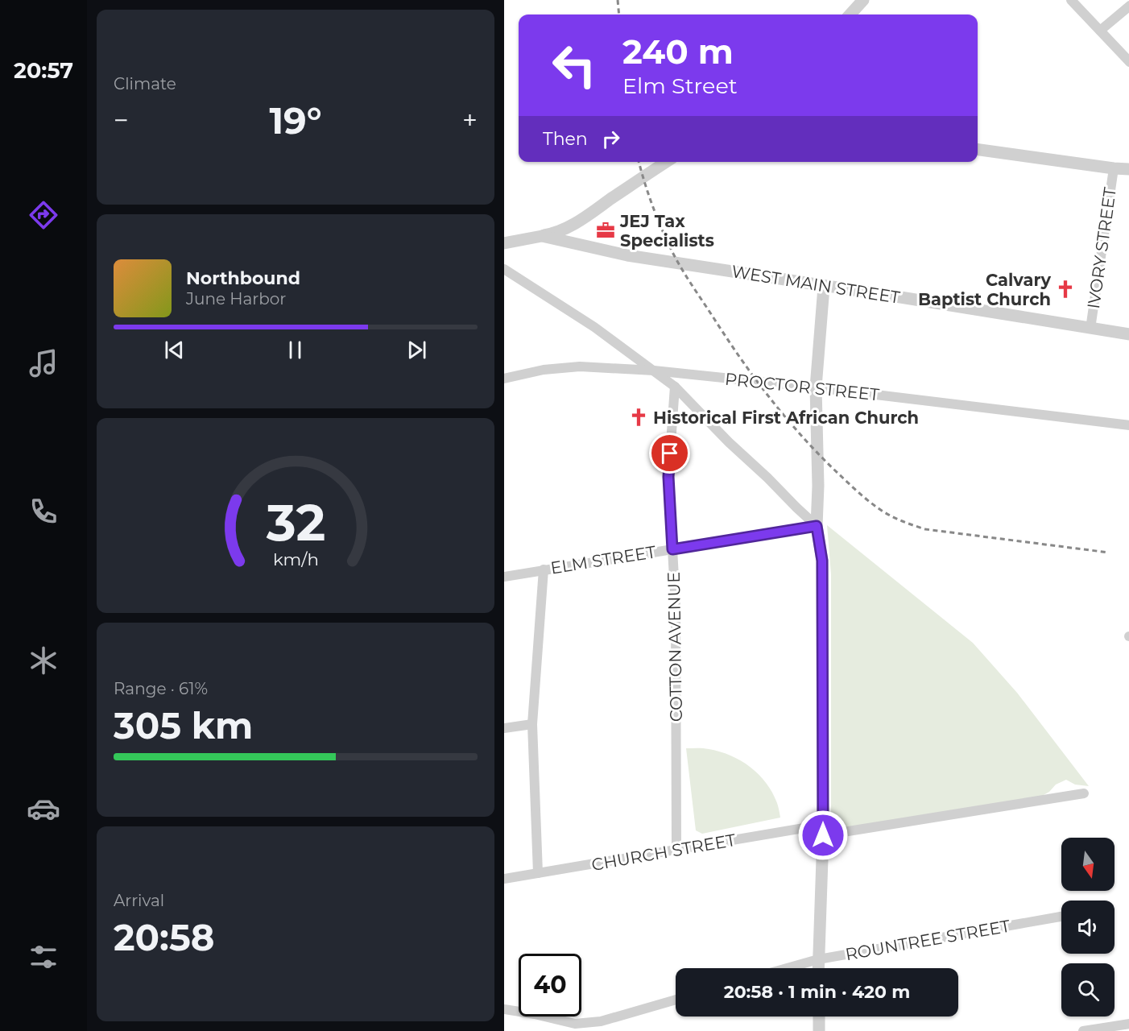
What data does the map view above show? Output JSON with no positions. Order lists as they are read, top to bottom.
{
  "streets": {
    "street": [
      "IVORY STREET",
      "WEST MAIN STREET",
      "PROCTOR STREET",
      "ELM STREET",
      "COTTON AVENUE",
      "CHURCH STREET",
      "ROUNTREE STREET"
    ]
  },
  "crossings": [
    ["IVORY STREET", "WEST MAIN STREET"],
    ["ELM STREET", "COTTON AVENUE"],
    ["COTTON AVENUE", "CHURCH STREET"]
  ],
  "places": {
    "office": ["JEJ Tax Specialists"],
    "church": ["Calvary Baptist Church", "Historical First African Church"]
  },
  "north": "bottom",
  "page": {
    "tabs": "20:57",
    "tile": [
      "Climate",
      ["Range · 61%", "305 km"],
      ["Arrival", "20:58"]
    ],
    "turn": ["240 m", "Elm Street"],
    "heat": ["−", "19°", "+"],
    "then": "Then",
    "song": ["Northbound", "June Harbor"],
    "limit": "40",
    "trip": "20:58 · 1 min · 420 m",
    "gauge": ["32", "km/h"]
  }
}
